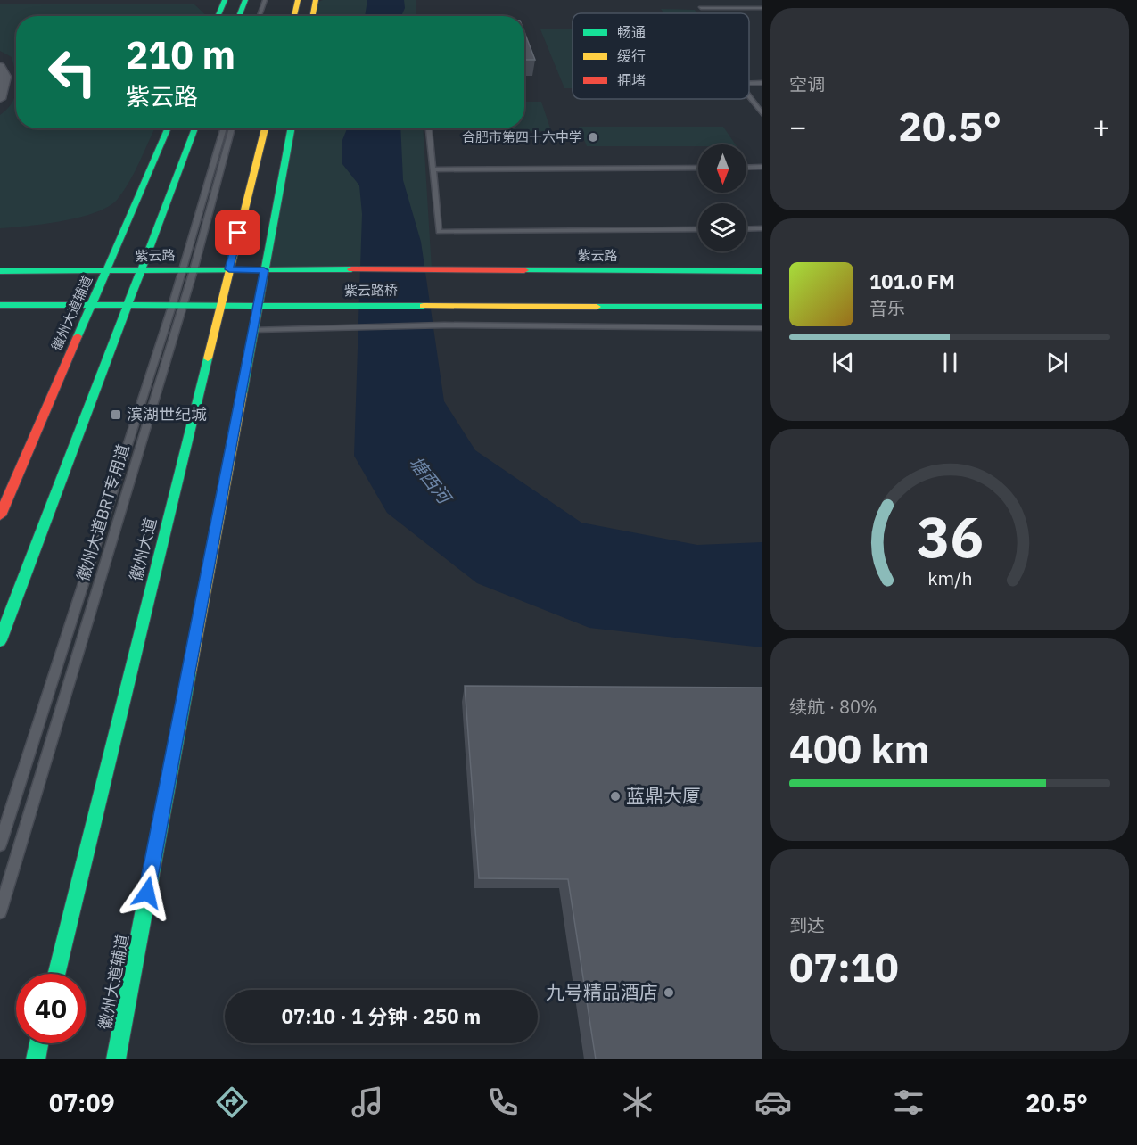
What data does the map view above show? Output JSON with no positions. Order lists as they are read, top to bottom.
{
  "streets": {
    "main road": [
      "紫云路",
      "紫云路桥",
      "徽州大道辅道",
      "徽州大道"
    ],
    "lane": ["徽州大道BRT专用道"]
  },
  "crossings": [
    ["紫云路", "紫云路桥"],
    ["紫云路", "徽州大道辅道"],
    ["紫云路", "徽州大道BRT专用道"],
    ["紫云路", "徽州大道"],
    ["紫云路桥", "徽州大道辅道"]
  ],
  "water": ["塘西河"],
  "places": {
    "other": ["合肥市第四十六中学", "蓝鼎大厦", "九号精品酒店"],
    "transit": ["滨湖世纪城"]
  },
  "legend": ["畅通", "缓行", "拥堵"],
  "north": "bottom",
  "page": {
    "tile": [
      "空调",
      ["续航 · 80%", "400 km"],
      ["到达", "07:10"]
    ],
    "turn": ["210 m", "紫云路"],
    "heat": ["−", "20.5°", "+"],
    "song": ["101.0 FM", "音乐"],
    "limit": "40",
    "trip": "07:10 · 1 分钟 · 250 m",
    "tabs": ["07:09", "20.5°"],
    "gauge": ["36", "km/h"]
  }
}
